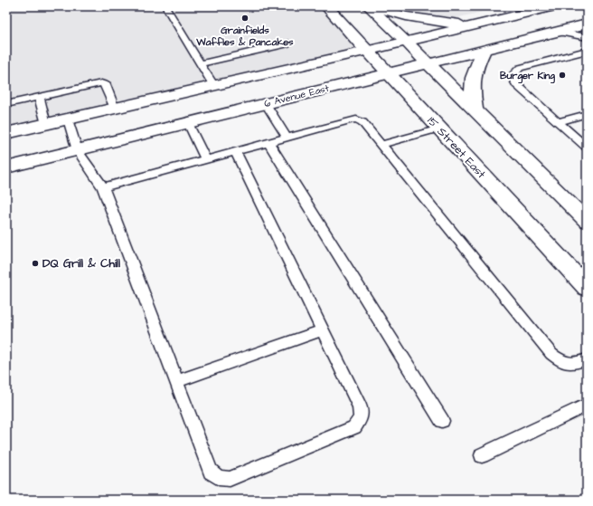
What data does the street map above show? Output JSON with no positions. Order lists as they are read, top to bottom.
{
  "streets": {
    "main road": ["6 Avenue East", "15 Street East"]
  },
  "crossings": [
    ["6 Avenue East", "15 Street East"]
  ],
  "places": ["Grainfields Waffles & Pancakes", "Burger King", "DQ Grill & Chill"]
}
